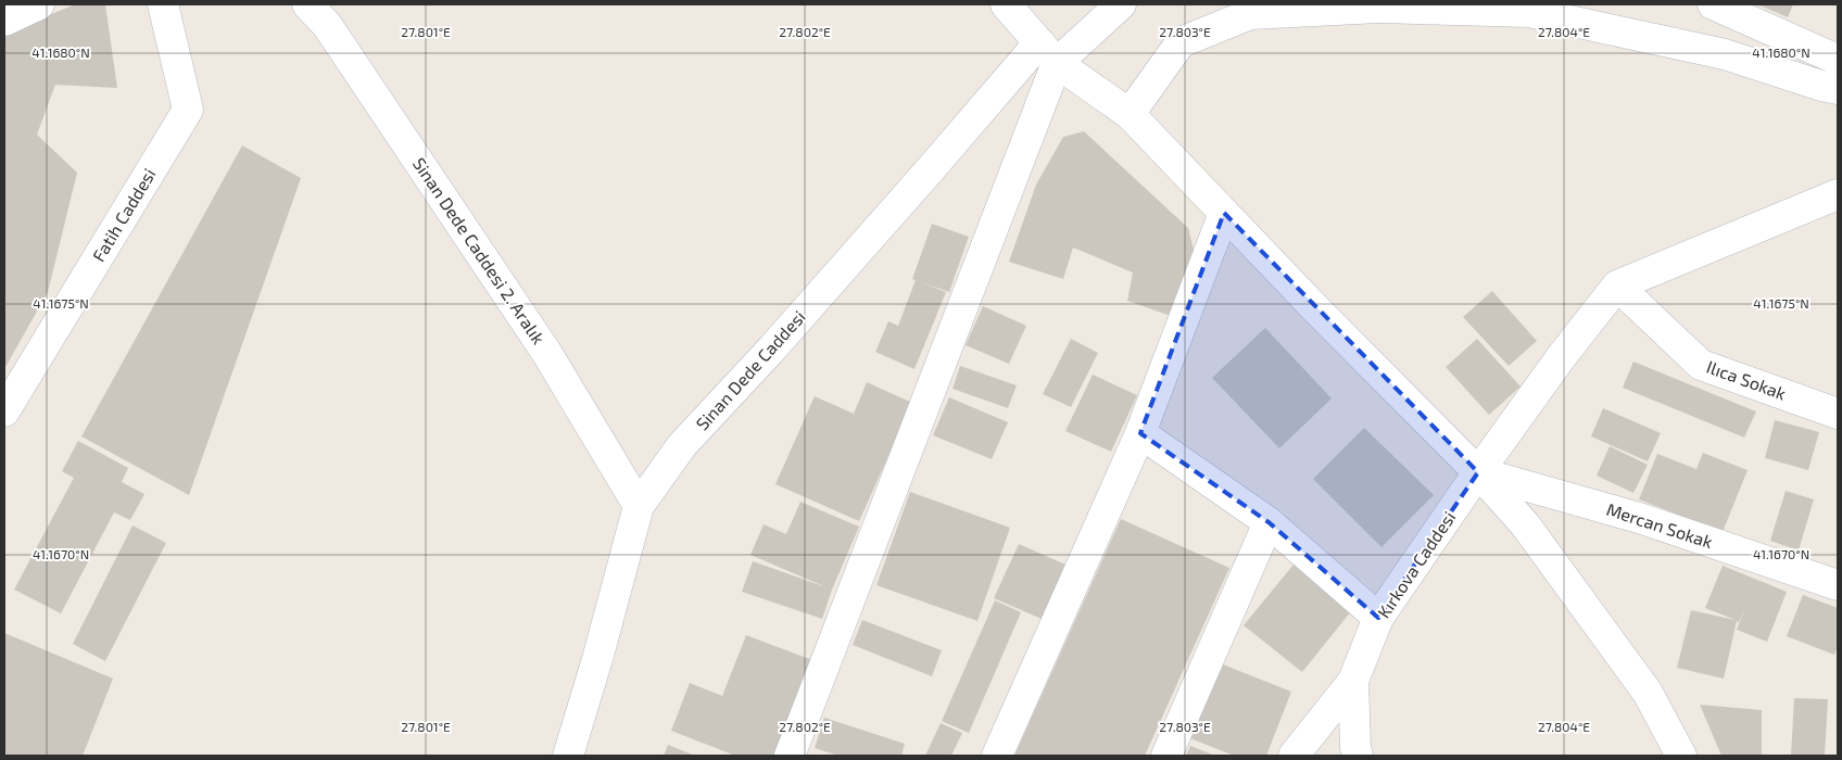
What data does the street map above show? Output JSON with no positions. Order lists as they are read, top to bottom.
{
  "streets": {
    "street": [
      "Fatih Caddesi",
      "Sinan Dede Caddesi 2. Aralık",
      "Sinan Dede Caddesi",
      "Ilıca Sokak",
      "Mercan Sokak",
      "Kırkova Caddesi"
    ]
  },
  "crossings": [
    ["Sinan Dede Caddesi 2. Aralık", "Sinan Dede Caddesi"],
    ["Ilıca Sokak", "Kırkova Caddesi"],
    ["Mercan Sokak", "Kırkova Caddesi"]
  ],
  "coordinates": [
    "27.801°E",
    "27.802°E",
    "27.803°E",
    "27.804°E",
    "41.1680°N",
    "41.1675°N",
    "41.1670°N"
  ]
}
